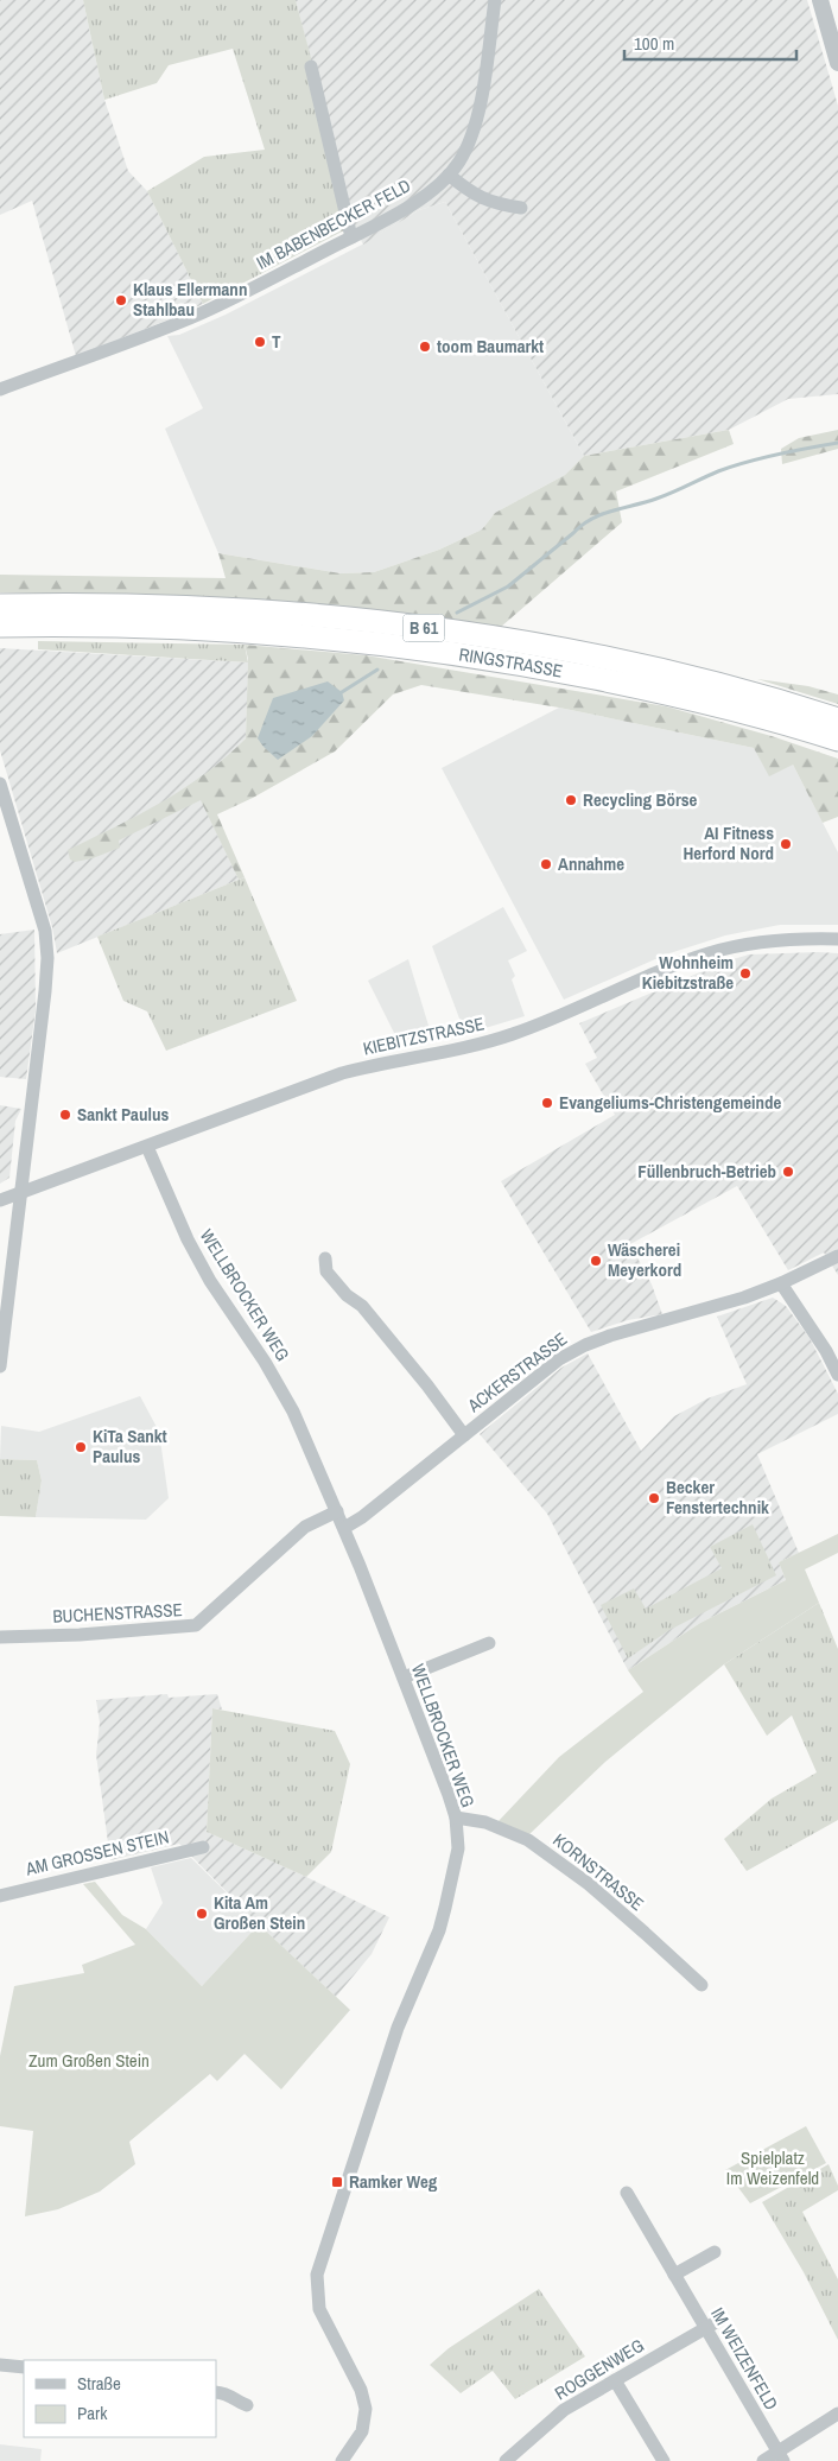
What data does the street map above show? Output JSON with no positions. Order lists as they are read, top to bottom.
{
  "streets": {
    "highway": ["B 61", "RINGSTRASSE"],
    "street": [
      "IM BABENBECKER FELD",
      "KIEBITZSTRASSE",
      "WELLBROCKER WEG",
      "ACKERSTRASSE",
      "BUCHENSTRASSE",
      "AM GROSSEN STEIN",
      "KORNSTRASSE",
      "IM WEIZENFELD",
      "ROGGENWEG"
    ]
  },
  "crossings": [
    ["KIEBITZSTRASSE", "WELLBROCKER WEG"],
    ["WELLBROCKER WEG", "ACKERSTRASSE"],
    ["WELLBROCKER WEG", "BUCHENSTRASSE"],
    ["WELLBROCKER WEG", "KORNSTRASSE"],
    ["IM WEIZENFELD", "ROGGENWEG"]
  ],
  "parks": ["Zum Großen Stein", "Spielplatz Im Weizenfeld"],
  "places": {
    "other": [
      "Klaus Ellermann Stahlbau",
      "T",
      "toom Baumarkt",
      "Recycling Börse",
      "AI Fitness Herford Nord",
      "Annahme",
      "Wohnheim Kiebitzstraße",
      "Evangeliums-Christengemeinde",
      "Sankt Paulus",
      "Füllenbruch-Betrieb",
      "Wäscherei Meyerkord",
      "KiTa Sankt Paulus",
      "Becker Fenstertechnik",
      "Kita Am Großen Stein"
    ],
    "transit": ["Ramker Weg"]
  },
  "legend": ["Straße", "Park"],
  "scale_bar": "100 m"
}
